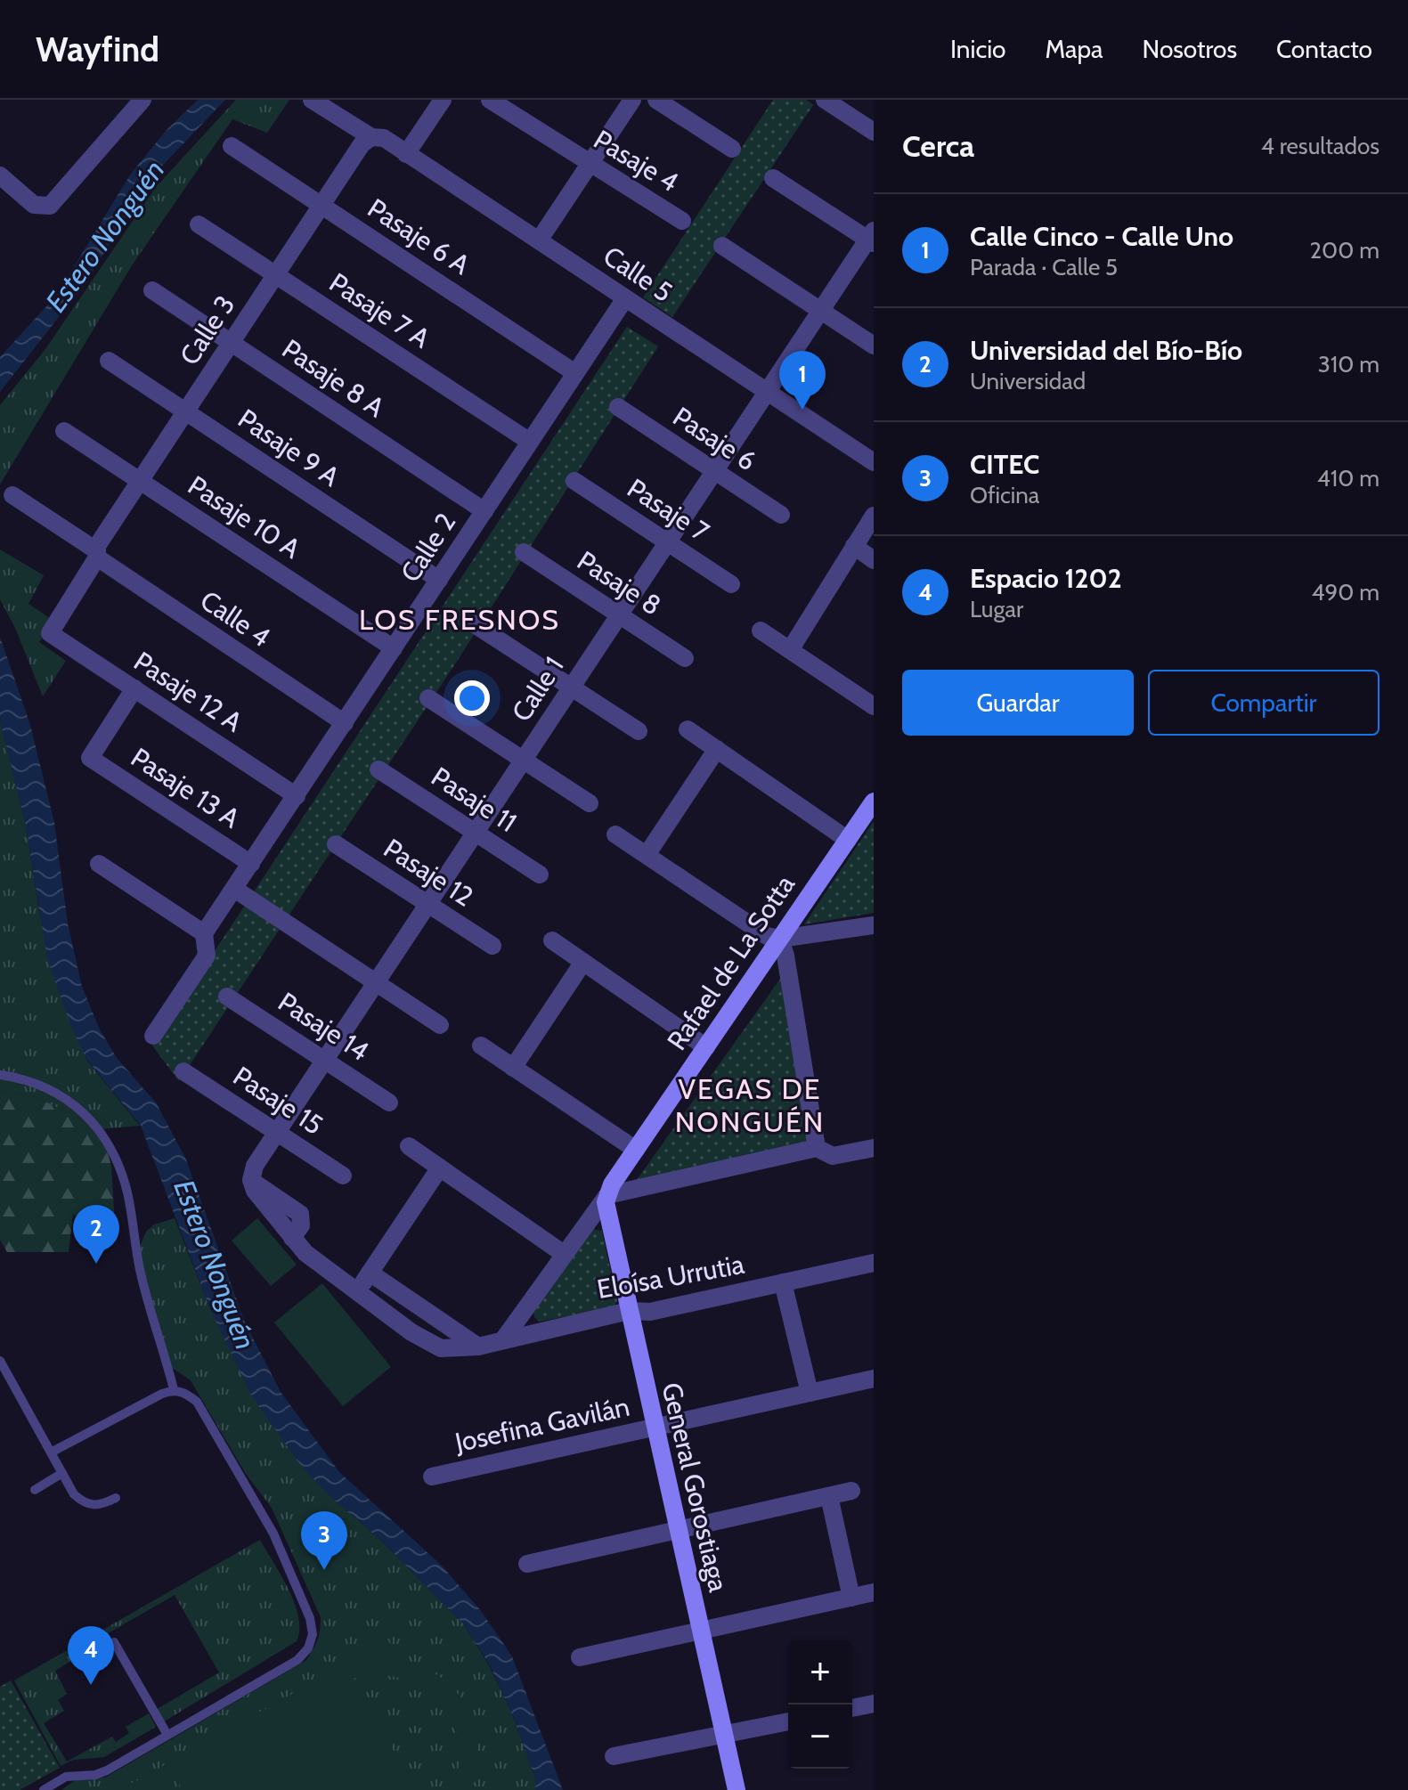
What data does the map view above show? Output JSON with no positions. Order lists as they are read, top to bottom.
{
  "streets": {
    "street": [
      "Pasaje 4",
      "Pasaje 6 A",
      "Calle 5",
      "Pasaje 7 A",
      "Calle 3",
      "Pasaje 8 A",
      "Pasaje 6",
      "Pasaje 9 A",
      "Pasaje 7",
      "Pasaje 10 A",
      "Calle 2",
      "Pasaje 8",
      "Calle 4",
      "Calle 1",
      "Pasaje 12 A",
      "Pasaje 13 A",
      "Pasaje 11",
      "Pasaje 12",
      "Rafael de La Sotta",
      "Pasaje 14",
      "Pasaje 15",
      "Eloísa Urrutia",
      "Josefina Gavilán",
      "General Gorostiaga"
    ]
  },
  "crossings": [
    ["Pasaje 6 A", "Calle 3"],
    ["Pasaje 6 A", "Calle 2"],
    ["Calle 5", "Calle 3"],
    ["Calle 5", "Calle 2"],
    ["Calle 5", "Calle 1"],
    ["Pasaje 7 A", "Calle 3"],
    ["Pasaje 7 A", "Calle 2"],
    ["Calle 3", "Pasaje 8 A"],
    ["Calle 3", "Pasaje 9 A"],
    ["Calle 3", "Pasaje 10 A"],
    ["Calle 3", "Calle 4"],
    ["Calle 3", "Pasaje 12 A"],
    ["Pasaje 8 A", "Calle 2"],
    ["Pasaje 6", "Calle 1"],
    ["Pasaje 9 A", "Calle 2"],
    ["Pasaje 7", "Calle 1"],
    ["Pasaje 10 A", "Calle 2"],
    ["Calle 2", "Calle 4"],
    ["Calle 2", "Pasaje 12 A"],
    ["Calle 2", "Pasaje 13 A"],
    ["Pasaje 8", "Calle 1"],
    ["Calle 1", "Pasaje 11"],
    ["Calle 1", "Pasaje 12"],
    ["Calle 1", "Pasaje 14"],
    ["Calle 1", "Pasaje 15"],
    ["Calle 1", "Eloísa Urrutia"],
    ["Pasaje 12 A", "Pasaje 13 A"],
    ["Rafael de La Sotta", "Eloísa Urrutia"],
    ["Rafael de La Sotta", "General Gorostiaga"],
    ["Eloísa Urrutia", "General Gorostiaga"],
    ["Josefina Gavilán", "General Gorostiaga"]
  ],
  "districts": ["LOS FRESNOS", "VEGAS DE NONGUÉN"],
  "water": ["Estero Nonguén"],
  "page": {
    "header": "Wayfind",
    "nav": [
      "Inicio",
      "Mapa",
      "Nosotros",
      "Contacto"
    ],
    "heading": ["Cerca", "4 resultados"],
    "list": [
      {
        "mark": "1",
        "name": "Calle Cinco - Calle Uno",
        "note": "Parada · Calle 5",
        "value": "200 m"
      },
      {
        "mark": "2",
        "name": "Universidad del Bío-Bío",
        "note": "Universidad",
        "value": "310 m"
      },
      {
        "mark": "3",
        "name": "CITEC",
        "note": "Oficina",
        "value": "410 m"
      },
      {
        "mark": "4",
        "name": "Espacio 1202",
        "note": "Lugar",
        "value": "490 m"
      }
    ],
    "pins": [
      "1",
      "2",
      "3",
      "4"
    ],
    "buttons": ["Guardar", "Compartir"],
    "map_buttons": ["+", "−"]
  }
}
